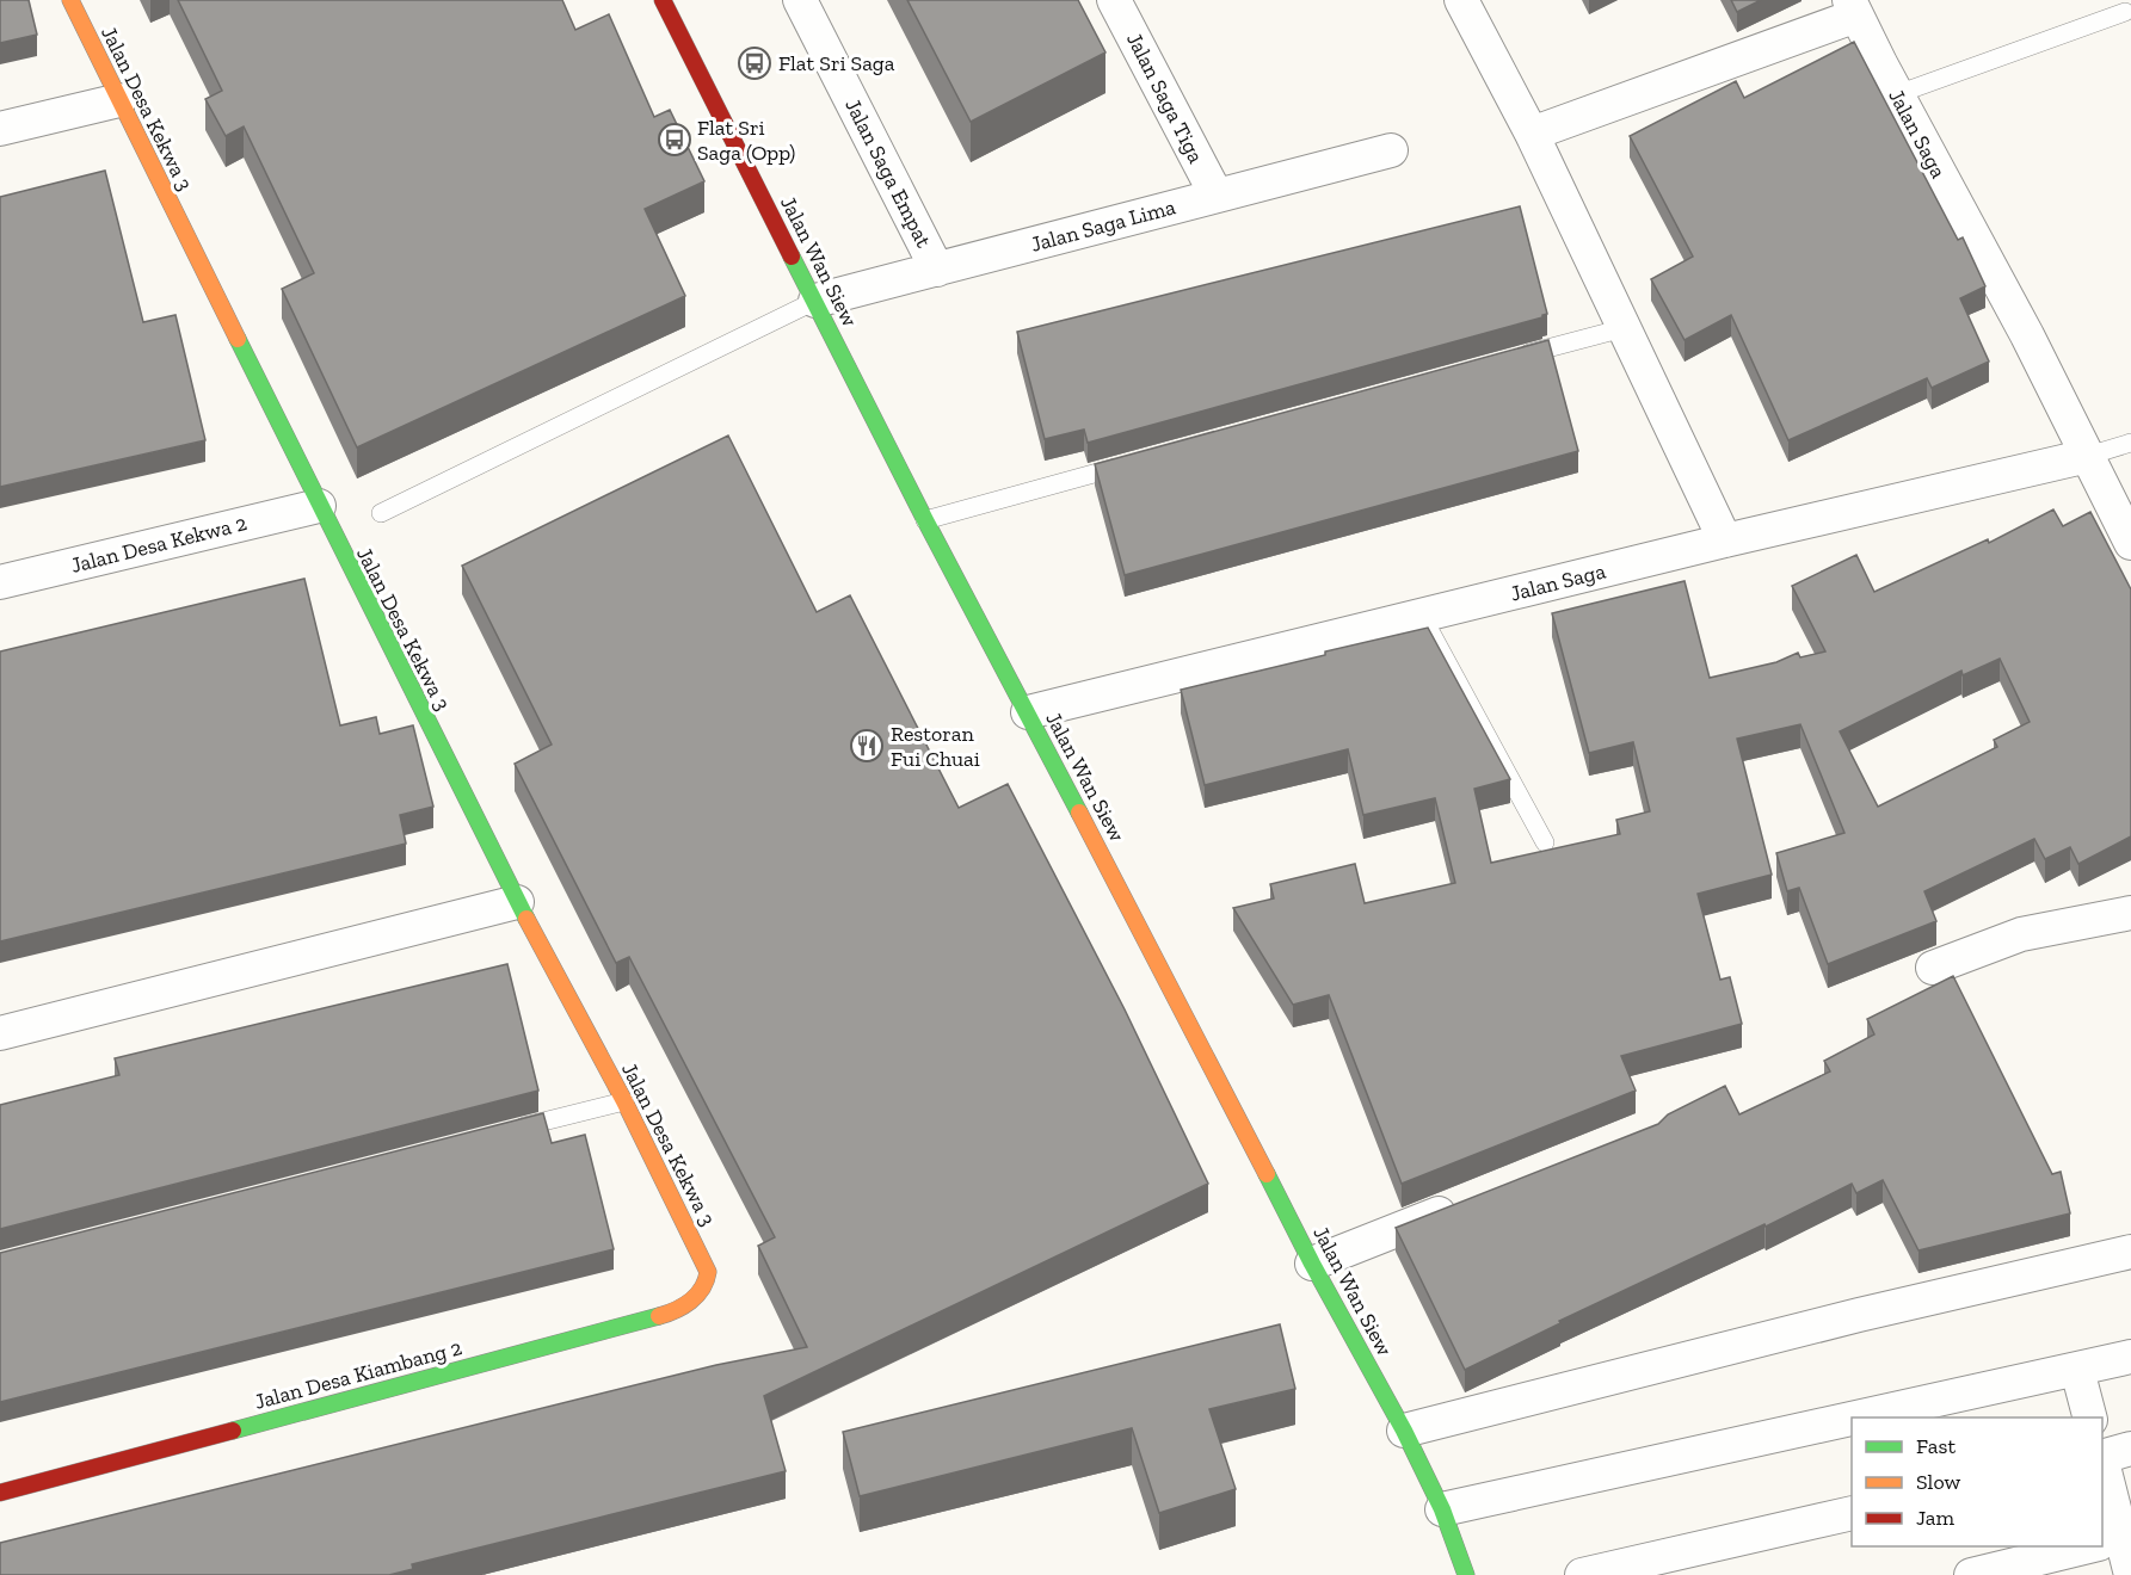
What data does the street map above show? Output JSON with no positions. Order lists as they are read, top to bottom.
{
  "streets": {
    "street": [
      "Jalan Saga Tiga",
      "Jalan Desa Kekwa 3",
      "Jalan Saga",
      "Jalan Saga Empat",
      "Jalan Saga Lima",
      "Jalan Wan Siew",
      "Jalan Desa Kekwa 2",
      "Jalan Desa Kiambang 2"
    ]
  },
  "crossings": [
    ["Jalan Saga Tiga", "Jalan Saga Lima"],
    ["Jalan Desa Kekwa 3", "Jalan Desa Kekwa 2"],
    ["Jalan Desa Kekwa 3", "Jalan Desa Kiambang 2"],
    ["Jalan Saga", "Jalan Wan Siew"],
    ["Jalan Saga Empat", "Jalan Saga Lima"],
    ["Jalan Saga Lima", "Jalan Wan Siew"]
  ],
  "places": {
    "bus stop": ["Flat Sri Saga", "Flat Sri Saga (Opp)"],
    "restaurant": ["Restoran Fui Chuai"]
  },
  "legend": ["Fast", "Slow", "Jam"]
}
